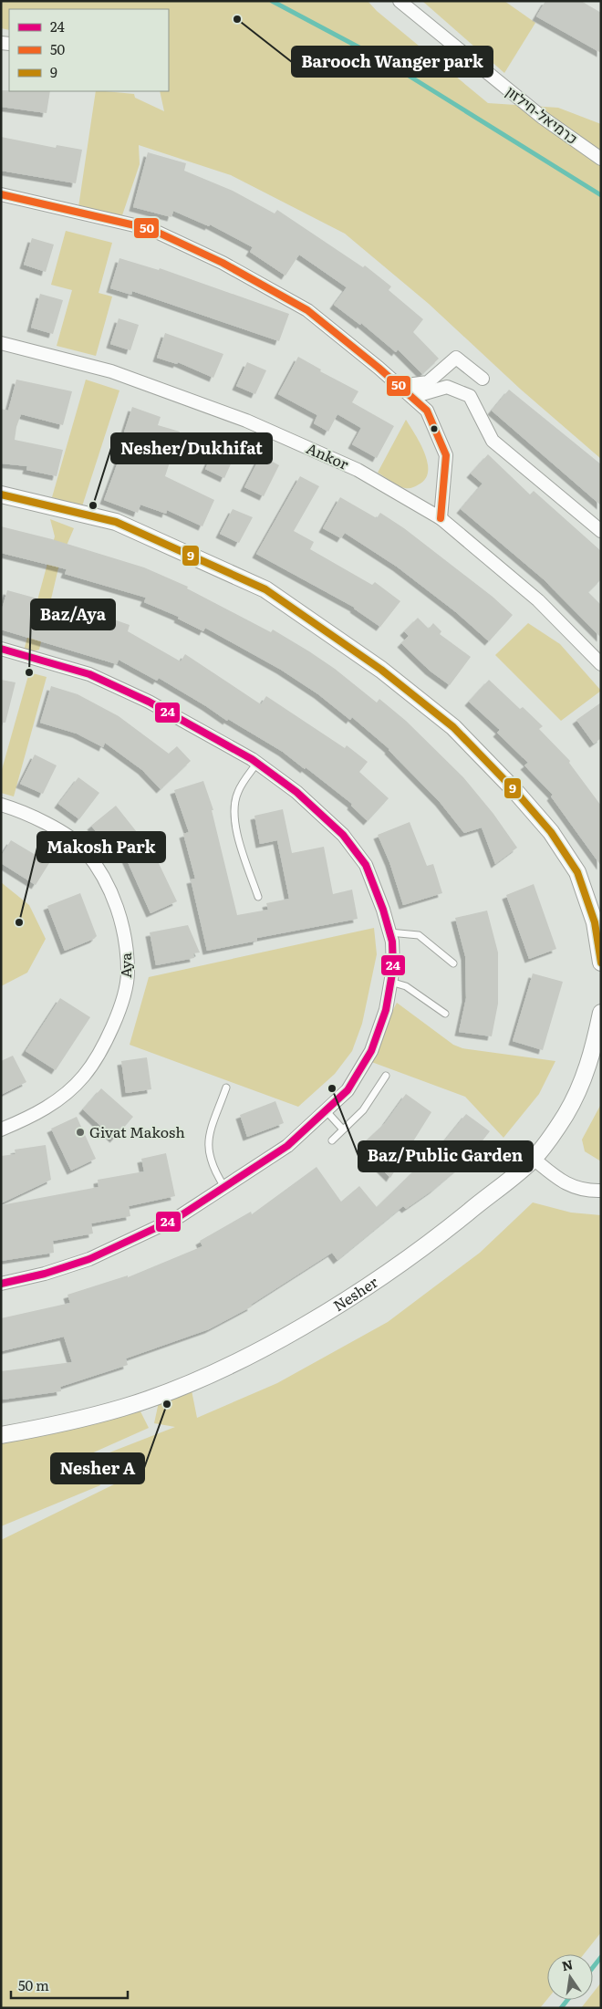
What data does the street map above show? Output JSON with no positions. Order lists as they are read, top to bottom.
{
  "streets": {
    "street": [
      "כרמיאל-חילזון",
      "Ankor",
      "Aya",
      "Nesher"
    ]
  },
  "places": [
    "Barooch Wanger park",
    "Nesher/Dukhifat",
    "Baz/Aya",
    "Makosh Park",
    "Baz/Public Garden",
    "Givat Makosh",
    "Nesher A"
  ],
  "lines": ["transit line 50", "transit line 9", "transit line 24"],
  "legend": ["24", "50", "9"],
  "scale_bar": "50 m",
  "north": "top"
}
